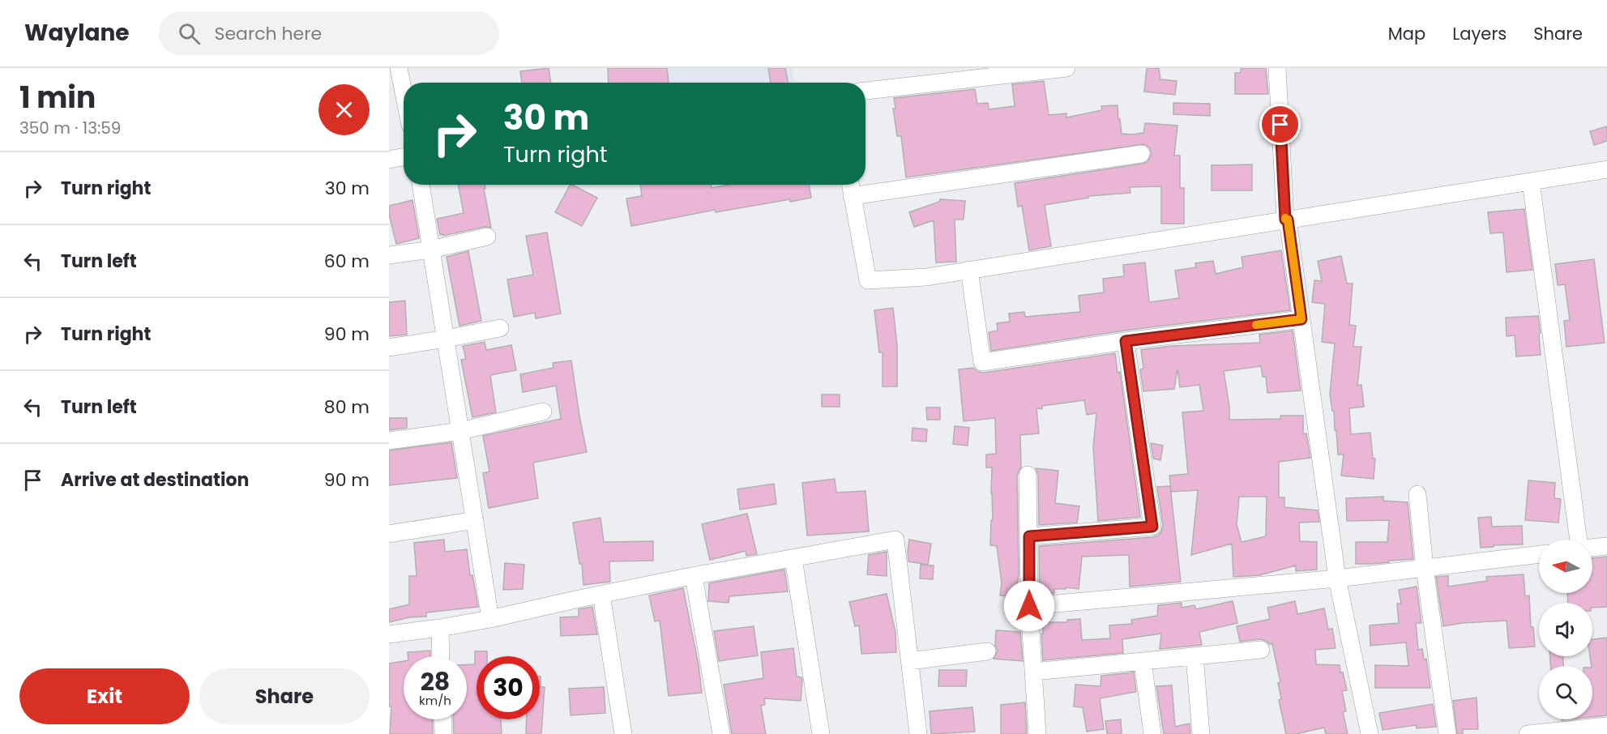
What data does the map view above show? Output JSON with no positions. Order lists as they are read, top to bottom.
{
  "north": "left",
  "page": {
    "header": "Waylane",
    "search": "Search here",
    "nav": ["Map", "Layers", "Share"],
    "heading": ["1 min", "350 m · 13:59"],
    "turn": ["30 m", "Turn right"],
    "list": [
      {
        "name": "Turn right",
        "value": "30 m"
      },
      {
        "name": "Turn left",
        "value": "60 m"
      },
      {
        "name": "Turn right",
        "value": "90 m"
      },
      {
        "name": "Turn left",
        "value": "80 m"
      },
      {
        "name": "Arrive at destination",
        "value": "90 m"
      }
    ],
    "speed": "28 km/h",
    "limit": "30",
    "buttons": ["Exit", "Share"]
  }
}
